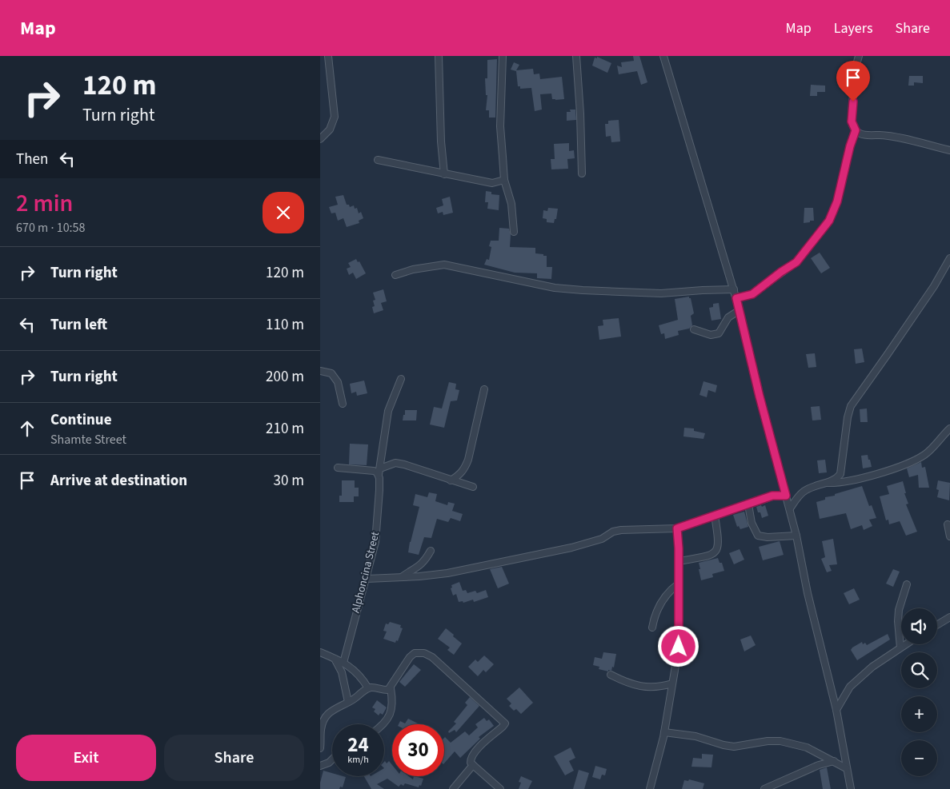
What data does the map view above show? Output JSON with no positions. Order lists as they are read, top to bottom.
{
  "streets": {
    "street": ["Alphoncina Street"]
  },
  "page": {
    "header": "Map",
    "nav": ["Map", "Layers", "Share"],
    "turn": ["120 m", "Turn right"],
    "then": "Then",
    "heading": ["2 min", "670 m · 10:58"],
    "list": [
      {
        "name": "Turn right",
        "value": "120 m"
      },
      {
        "name": "Turn left",
        "value": "110 m"
      },
      {
        "name": "Turn right",
        "value": "200 m"
      },
      {
        "name": "Continue",
        "note": "Shamte Street",
        "value": "210 m"
      },
      {
        "name": "Arrive at destination",
        "value": "30 m"
      }
    ],
    "map_buttons": ["+", "−"],
    "speed": "24 km/h",
    "limit": "30",
    "buttons": ["Exit", "Share"]
  }
}
